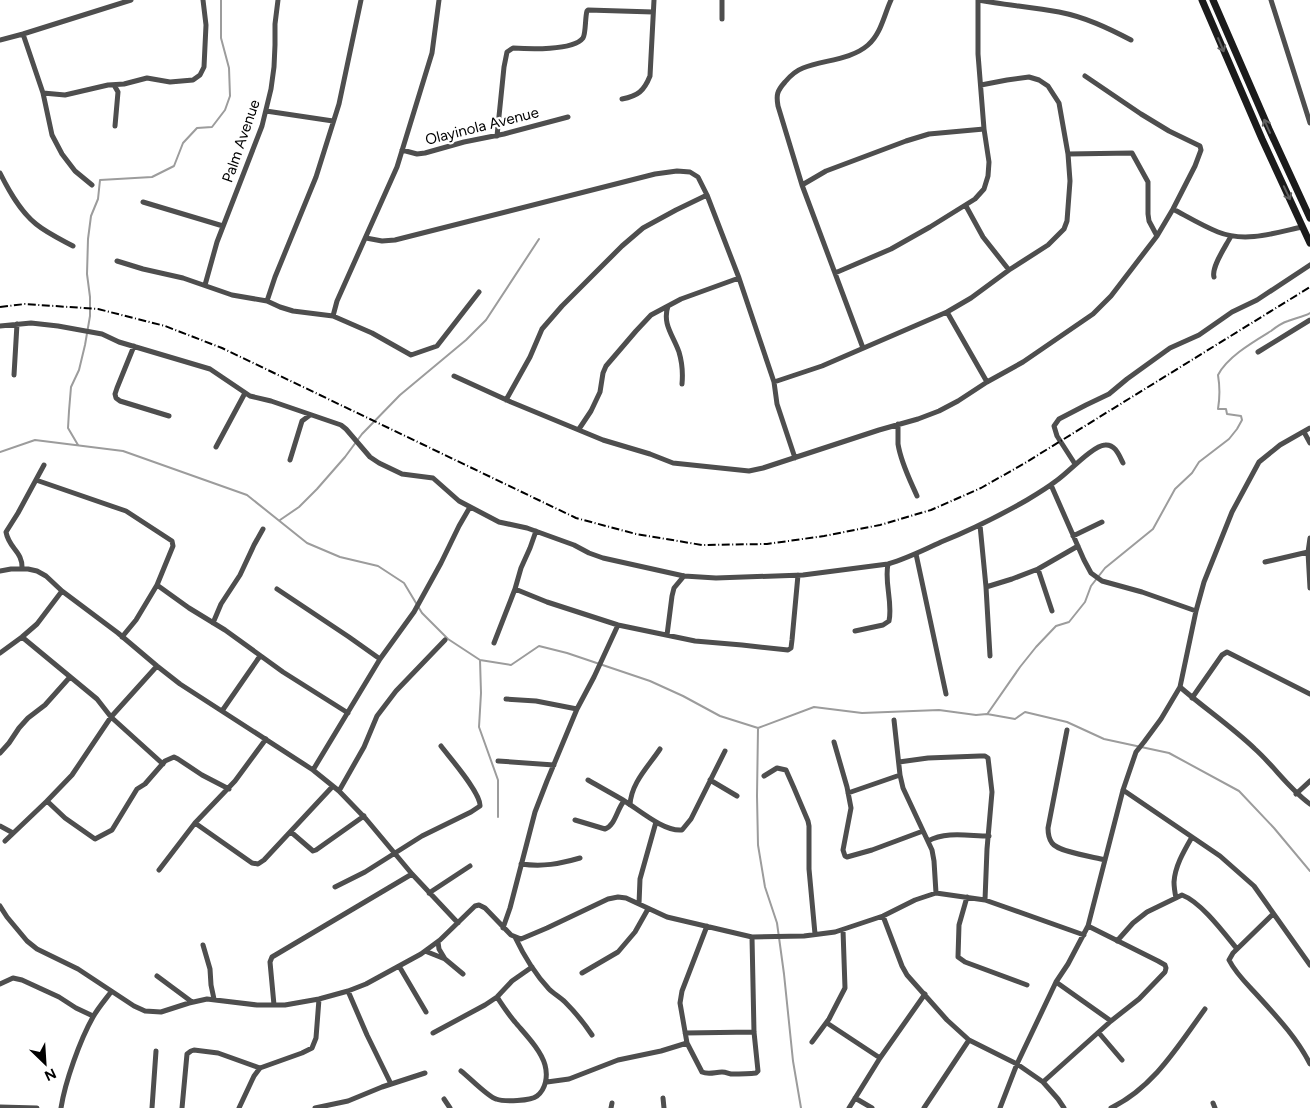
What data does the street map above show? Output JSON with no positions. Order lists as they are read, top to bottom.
{
  "streets": {
    "street": ["Olayinola Avenue", "Palm Avenue"]
  },
  "north": "bottom right"
}
